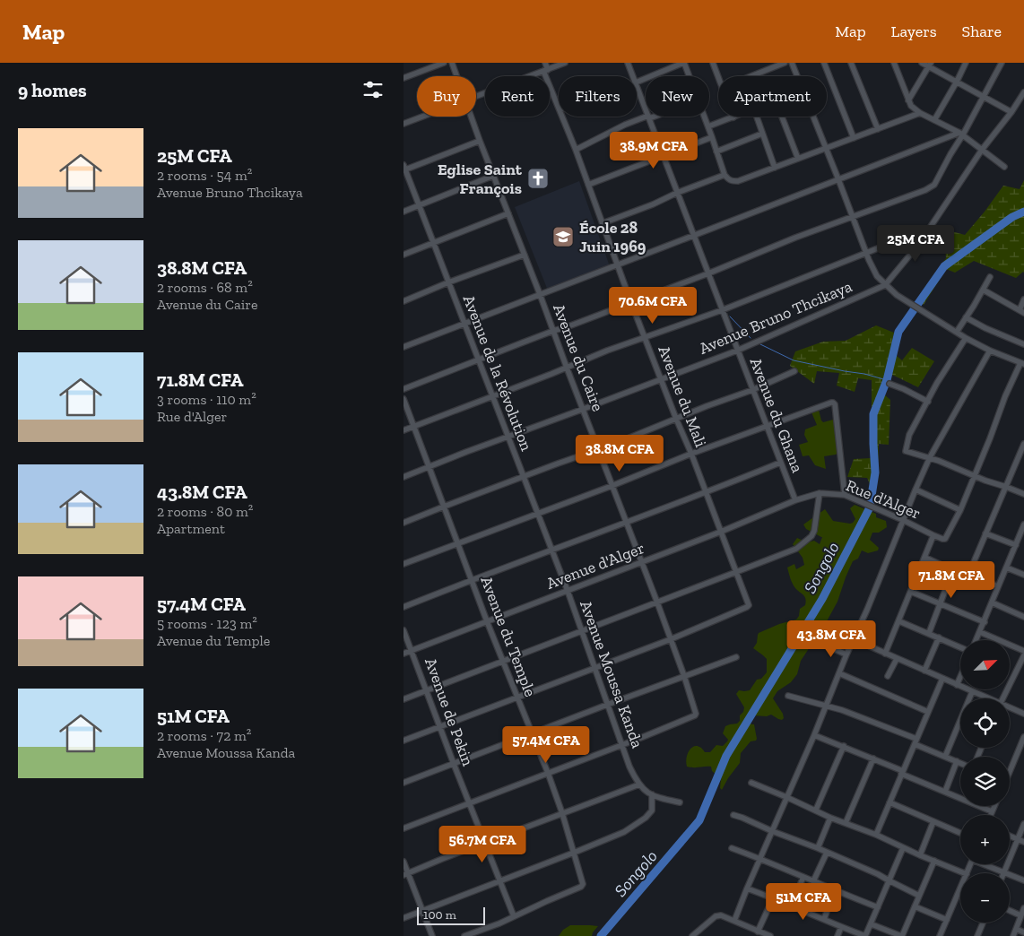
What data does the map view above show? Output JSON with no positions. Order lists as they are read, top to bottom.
{
  "streets": {
    "street": [
      "Avenue Bruno Thcikaya",
      "Avenue du Caire",
      "Avenue de la Révolution",
      "Avenue du Mali",
      "Avenue du Ghana",
      "Rue d'Alger",
      "Avenue d'Alger",
      "Avenue du Temple",
      "Avenue Moussa Kanda",
      "Avenue de Pekin"
    ]
  },
  "crossings": [
    ["Avenue Bruno Thcikaya", "Avenue du Caire"],
    ["Avenue Bruno Thcikaya", "Avenue de la Révolution"],
    ["Avenue Bruno Thcikaya", "Avenue du Mali"],
    ["Avenue Bruno Thcikaya", "Avenue du Ghana"],
    ["Avenue Bruno Thcikaya", "Avenue du Temple"],
    ["Avenue du Caire", "Avenue du Mali"],
    ["Avenue du Caire", "Avenue d'Alger"],
    ["Avenue du Caire", "Avenue Moussa Kanda"],
    ["Avenue de la Révolution", "Avenue d'Alger"],
    ["Avenue de la Révolution", "Avenue Moussa Kanda"],
    ["Avenue du Mali", "Avenue d'Alger"],
    ["Avenue du Ghana", "Rue d'Alger"],
    ["Avenue du Ghana", "Avenue d'Alger"],
    ["Rue d'Alger", "Avenue d'Alger"],
    ["Avenue d'Alger", "Avenue du Temple"],
    ["Avenue d'Alger", "Avenue Moussa Kanda"],
    ["Avenue d'Alger", "Avenue de Pekin"],
    ["Avenue du Temple", "Avenue de Pekin"]
  ],
  "water": ["Songolo"],
  "places": {
    "church": ["Eglise Saint François"],
    "school or university": ["École 28 Juin 1969"]
  },
  "scale_bar": "100 m",
  "north": "top right",
  "page": {
    "header": "Map",
    "nav": ["Map", "Layers", "Share"],
    "heading": "9 homes",
    "chip": [
      "Buy",
      "Rent",
      "Filters",
      "New",
      "Apartment"
    ],
    "list": [
      {
        "name": "25M CFA",
        "note": "2 rooms · 54 m² · Avenue Bruno Thcikaya"
      },
      {
        "name": "38.8M CFA",
        "note": "2 rooms · 68 m² · Avenue du Caire"
      },
      {
        "name": "71.8M CFA",
        "note": "3 rooms · 110 m² · Rue d'Alger"
      },
      {
        "name": "43.8M CFA",
        "note": "2 rooms · 80 m² · Apartment"
      },
      {
        "name": "57.4M CFA",
        "note": "5 rooms · 123 m² · Avenue du Temple"
      },
      {
        "name": "51M CFA",
        "note": "2 rooms · 72 m² · Avenue Moussa Kanda"
      }
    ],
    "price": [
      "38.9M CFA",
      "25M CFA",
      "70.6M CFA",
      "38.8M CFA",
      "71.8M CFA",
      "43.8M CFA",
      "57.4M CFA",
      "56.7M CFA",
      "51M CFA"
    ],
    "map_buttons": ["+", "−"],
    "scale": "100 m"
  }
}
